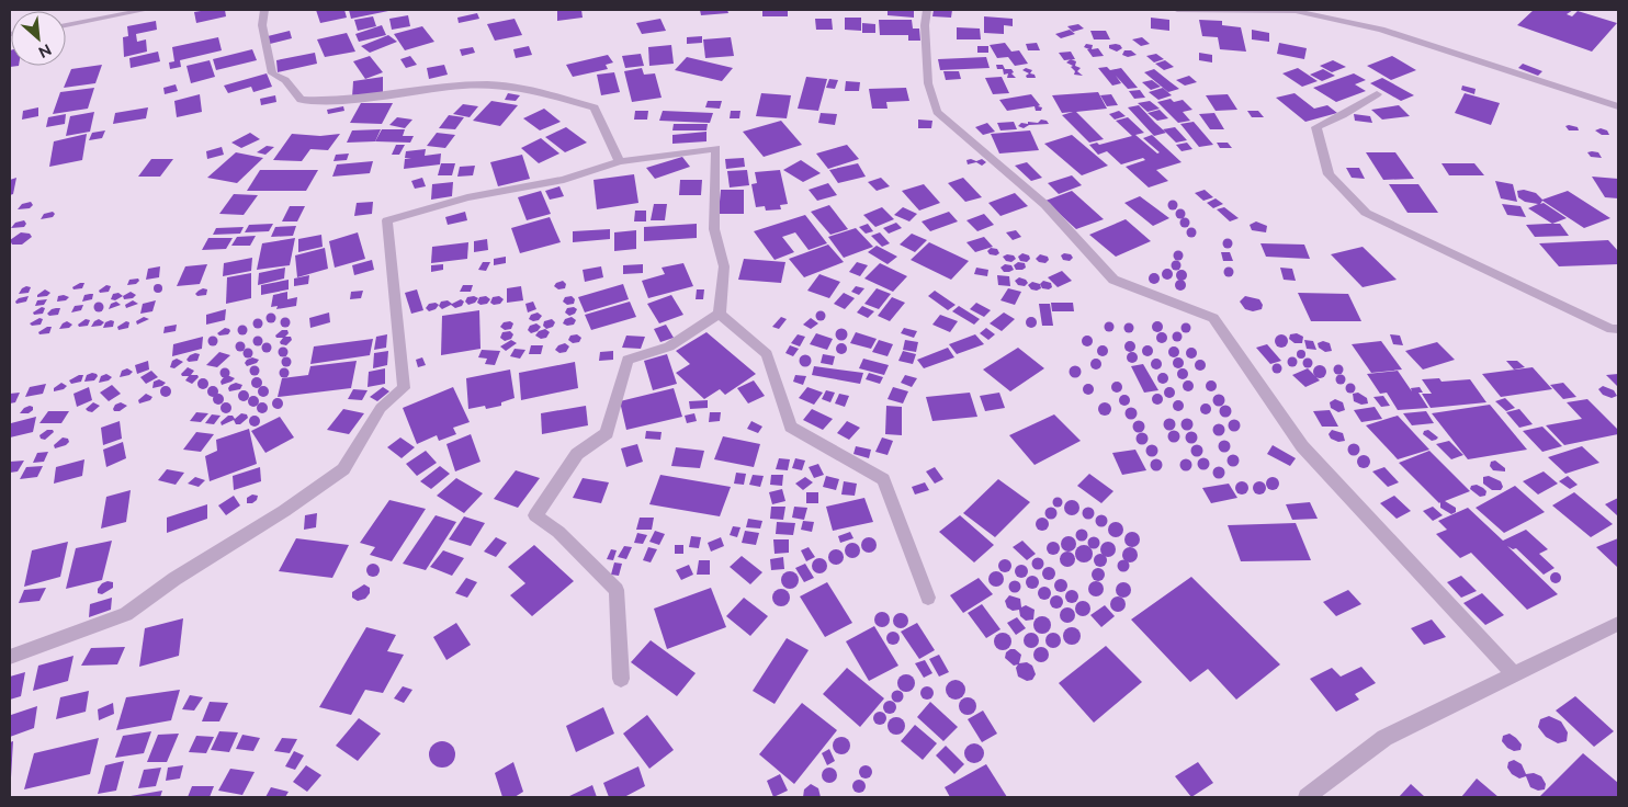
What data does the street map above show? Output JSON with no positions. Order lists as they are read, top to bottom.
{
  "north": "bottom right"
}
